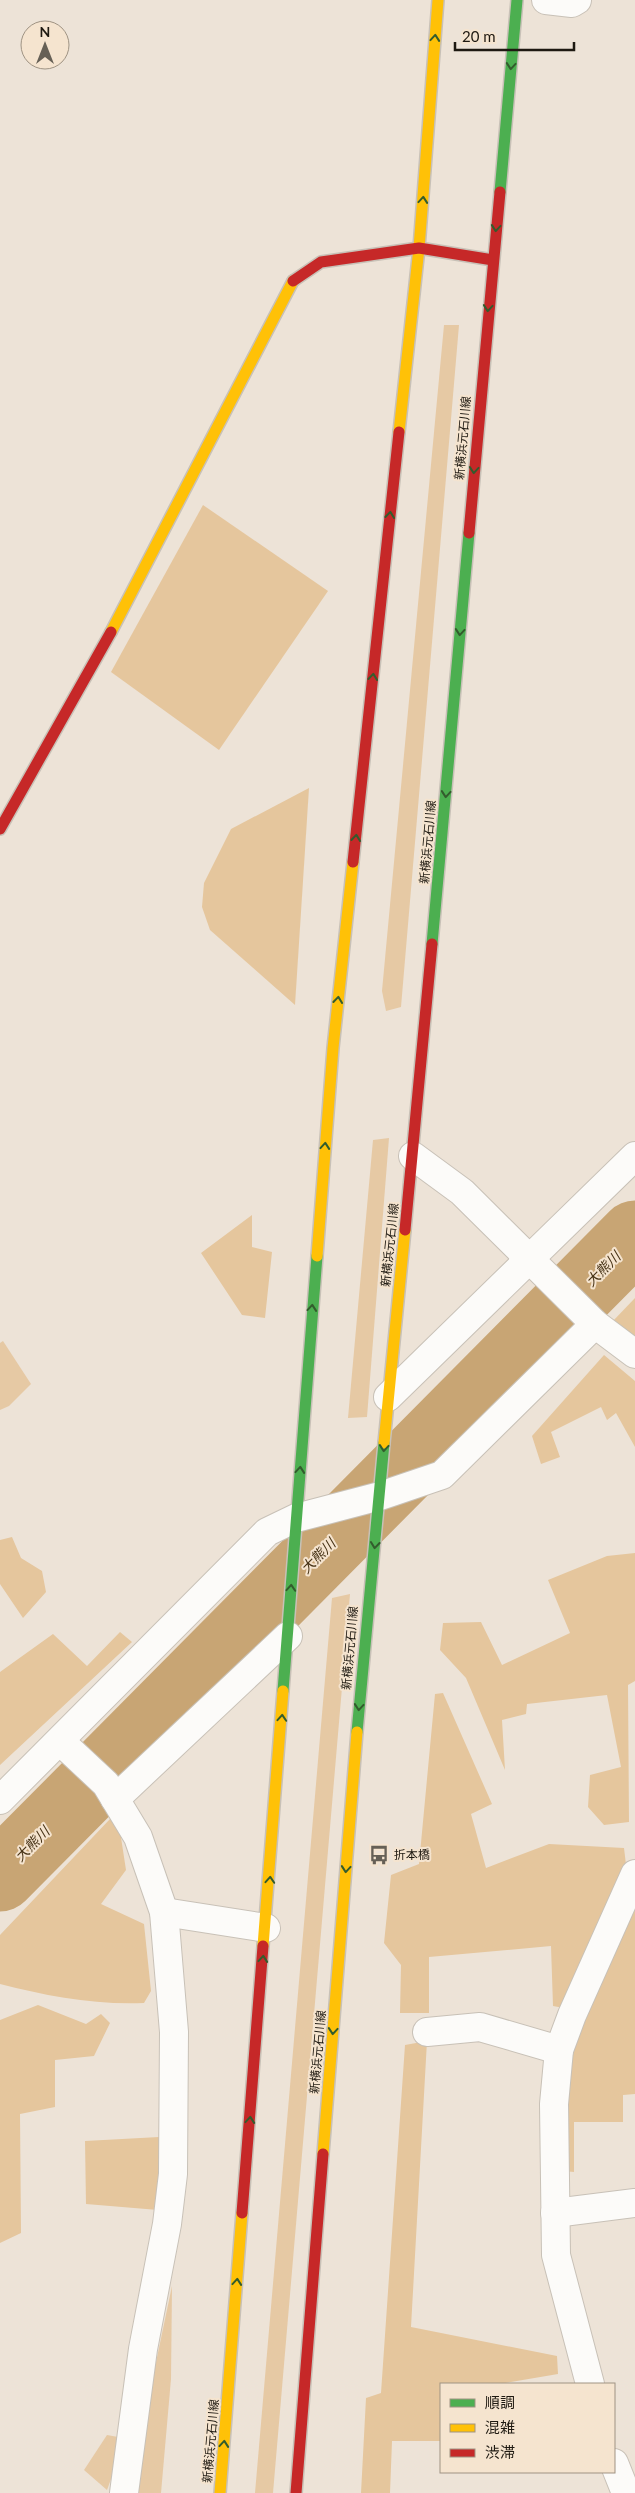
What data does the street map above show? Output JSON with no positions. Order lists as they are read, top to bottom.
{
  "streets": {
    "street": ["新横浜元石川線"]
  },
  "water": ["大熊川"],
  "places": {
    "bus stop": ["折本橋"]
  },
  "legend": ["順調", "混雑", "渋滞"],
  "scale_bar": "20 m",
  "north": "top"
}
